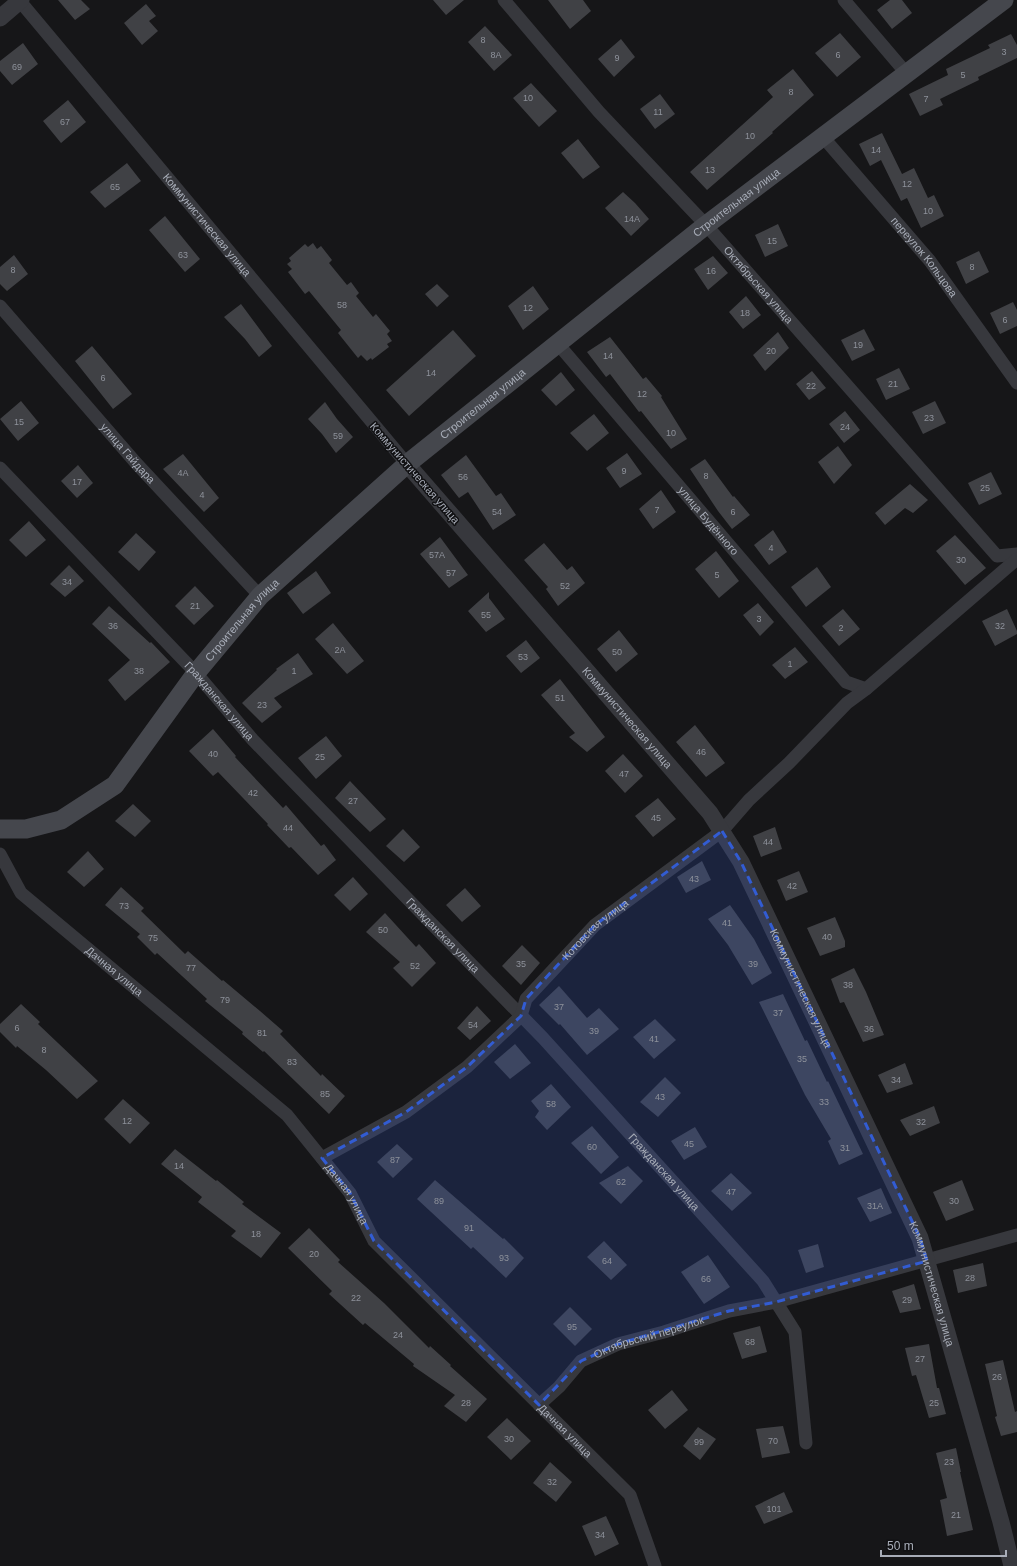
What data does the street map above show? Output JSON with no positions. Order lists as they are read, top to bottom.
{
  "streets": {
    "main road": ["Строительная улица"],
    "street": [
      "Коммунистическая улица",
      "переулок Кольцова",
      "Октябрьская улица",
      "улица Гайдара",
      "улица Будённого",
      "Гражданская улица",
      "Котовская улица",
      "Дачная улица",
      "Октябрьский переулок"
    ]
  },
  "crossings": [
    ["Строительная улица", "Коммунистическая улица"],
    ["Строительная улица", "переулок Кольцова"],
    ["Строительная улица", "Октябрьская улица"],
    ["Строительная улица", "улица Гайдара"],
    ["Строительная улица", "улица Будённого"],
    ["Строительная улица", "Гражданская улица"],
    ["Коммунистическая улица", "Котовская улица"],
    ["Коммунистическая улица", "Октябрьский переулок"],
    ["улица Будённого", "Котовская улица"],
    ["Гражданская улица", "Котовская улица"],
    ["Гражданская улица", "Октябрьский переулок"],
    ["Котовская улица", "Дачная улица"],
    ["Дачная улица", "Октябрьский переулок"]
  ],
  "house_numbers": [
    "8",
    "3",
    "8А",
    "6",
    "9",
    "69",
    "5",
    "8",
    "10",
    "7",
    "11",
    "67",
    "10",
    "14",
    "13",
    "12",
    "65",
    "10",
    "14А",
    "15",
    "63",
    "8",
    "8",
    "16",
    "58",
    "12",
    "18",
    "6",
    "19",
    "20",
    "14",
    "14",
    "6",
    "21",
    "22",
    "12",
    "23",
    "15",
    "24",
    "10",
    "59",
    "9",
    "4А",
    "8",
    "56",
    "17",
    "25",
    "4",
    "7",
    "54",
    "6",
    "4",
    "57А",
    "30",
    "57",
    "5",
    "34",
    "52",
    "21",
    "55",
    "3",
    "36",
    "32",
    "2",
    "2А",
    "50",
    "53",
    "1",
    "38",
    "1",
    "51",
    "23",
    "46",
    "40",
    "25",
    "47",
    "42",
    "27",
    "45",
    "44",
    "44",
    "43",
    "42",
    "73",
    "41",
    "50",
    "40",
    "75",
    "35",
    "39",
    "52",
    "77",
    "38",
    "79",
    "37",
    "37",
    "54",
    "6",
    "36",
    "39",
    "81",
    "41",
    "8",
    "35",
    "83",
    "34",
    "85",
    "43",
    "33",
    "58",
    "12",
    "32",
    "45",
    "60",
    "31",
    "87",
    "14",
    "62",
    "47",
    "89",
    "30",
    "31А",
    "91",
    "18",
    "20",
    "93",
    "64",
    "28",
    "66",
    "22",
    "29",
    "95",
    "24",
    "68",
    "27",
    "26",
    "28",
    "25",
    "30",
    "70",
    "99",
    "23",
    "32",
    "101",
    "21",
    "34"
  ],
  "scale_bar": "50 m"
}
